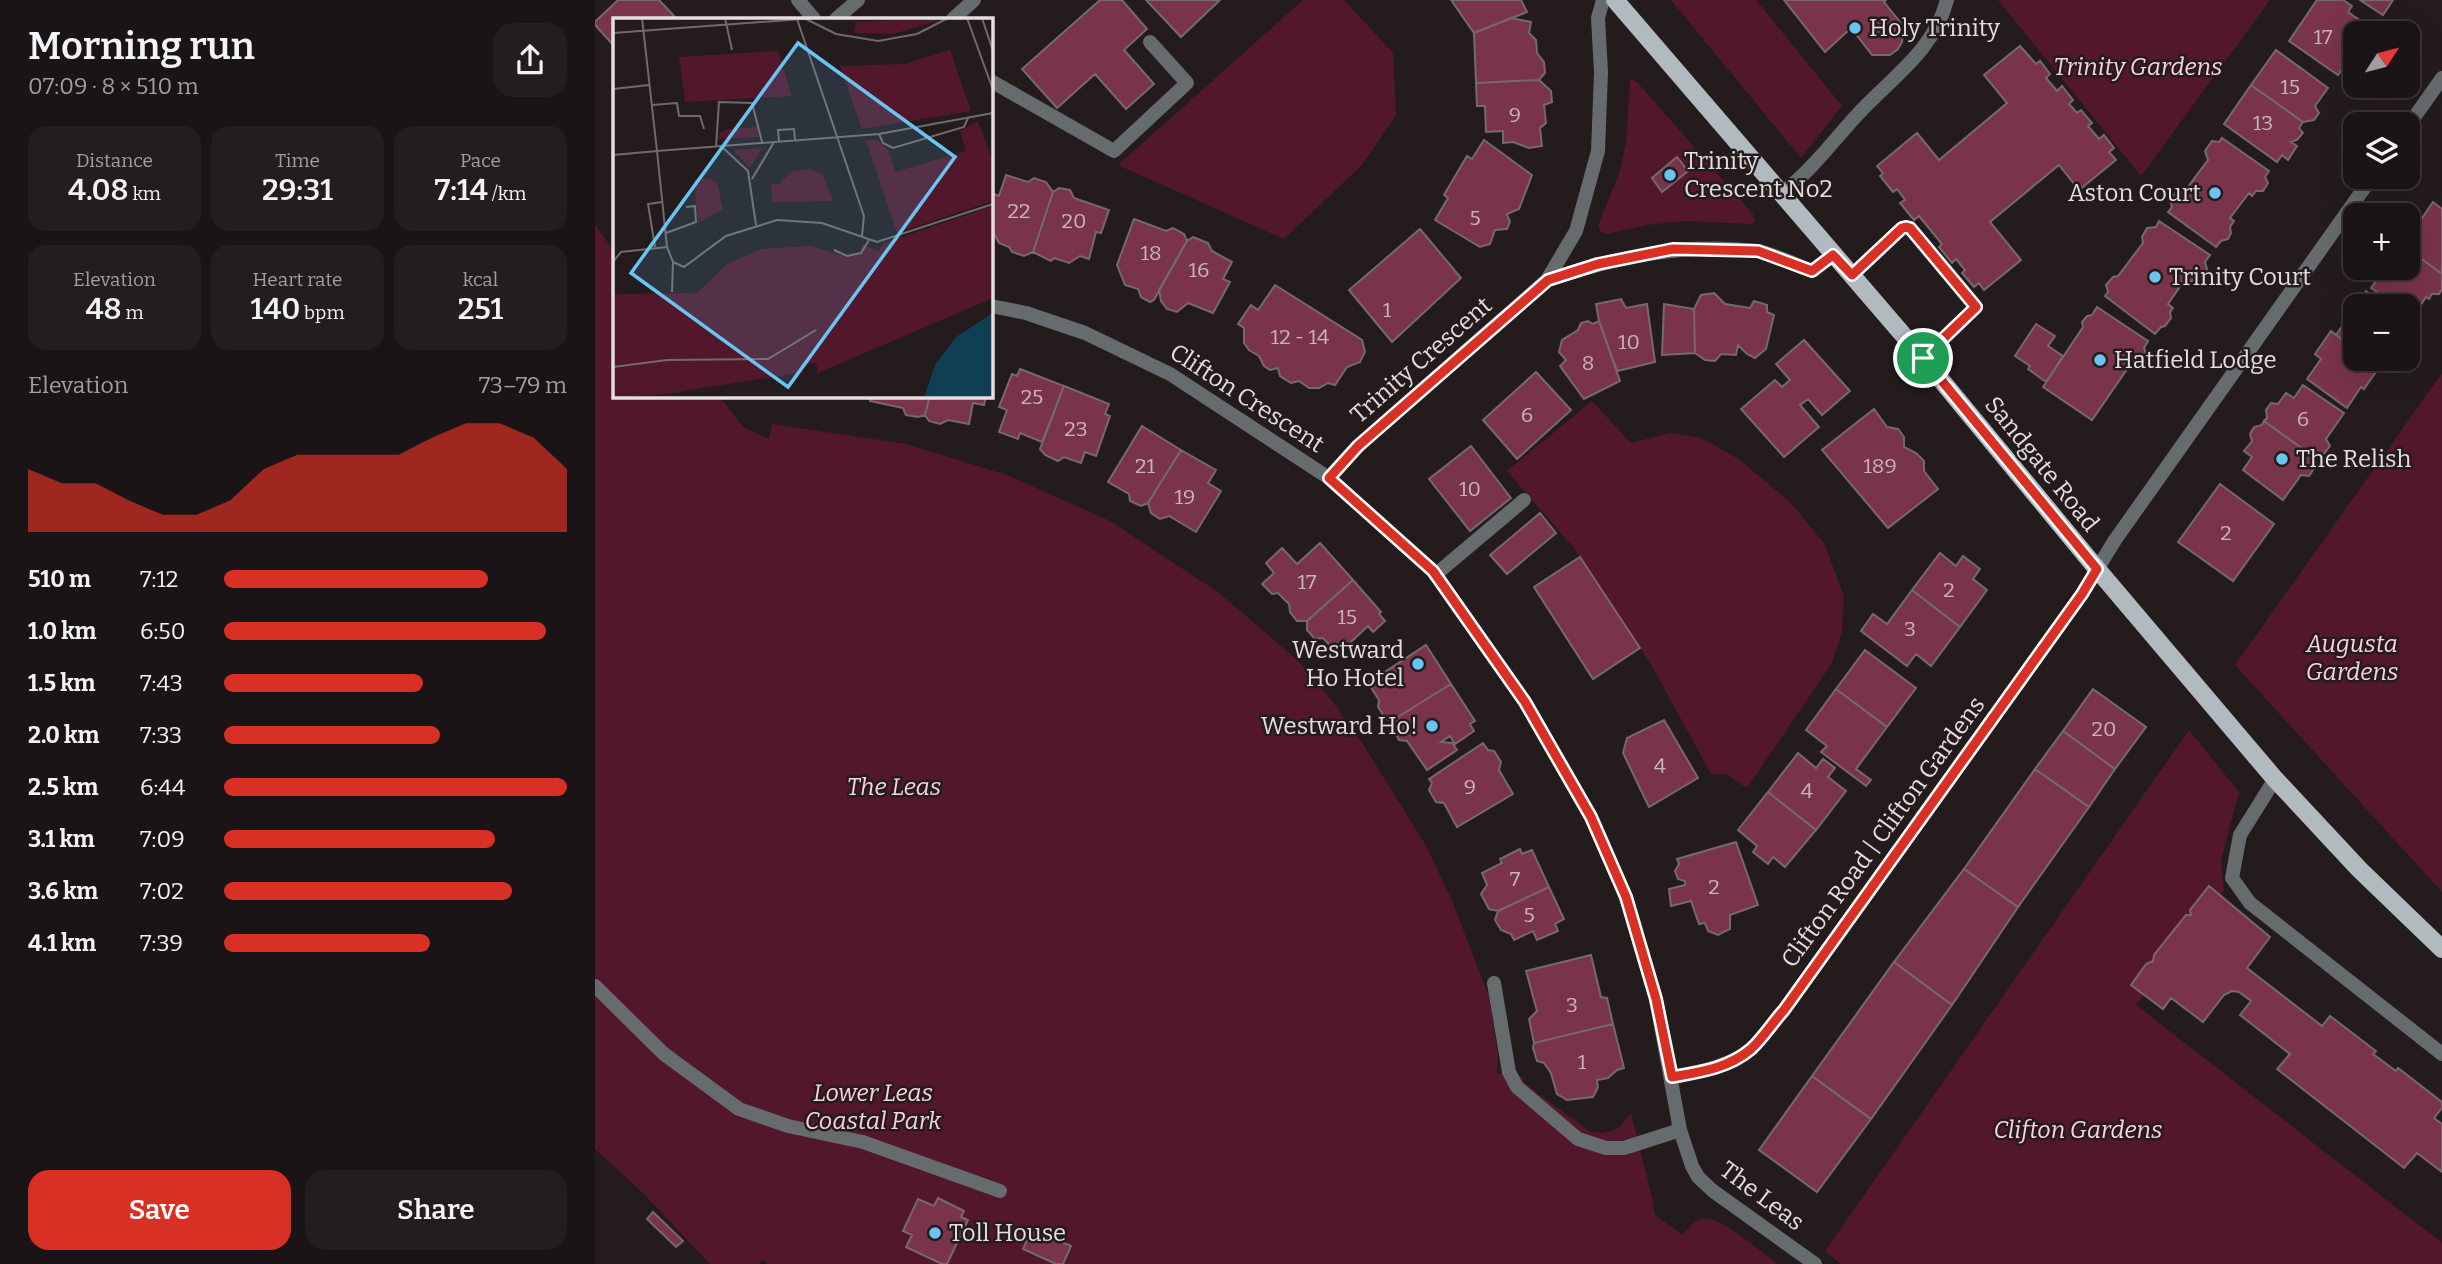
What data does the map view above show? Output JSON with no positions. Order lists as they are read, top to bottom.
{
  "streets": {
    "main road": ["Sandgate Road"],
    "street": [
      "Trinity Crescent",
      "Clifton Crescent",
      "Clifton Road | Clifton Gardens",
      "The Leas"
    ]
  },
  "crossings": [
    ["Trinity Crescent", "Clifton Crescent"],
    ["Trinity Crescent", "Sandgate Road"],
    ["Clifton Crescent", "Clifton Road | Clifton Gardens"],
    ["Clifton Crescent", "The Leas"],
    ["Sandgate Road", "Clifton Road | Clifton Gardens"],
    ["Clifton Road | Clifton Gardens", "The Leas"]
  ],
  "parks": [
    "Trinity Gardens",
    "Augusta Gardens",
    "The Leas",
    "Lower Leas Coastal Park",
    "Clifton Gardens"
  ],
  "places": [
    "Holy Trinity",
    "Trinity Crescent No2",
    "Aston Court",
    "Trinity Court",
    "Hatfield Lodge",
    "The Relish",
    "Westward Ho Hotel",
    "Westward Ho!",
    "Toll House"
  ],
  "house_numbers": [
    "17",
    "15",
    "9",
    "13",
    "22",
    "5",
    "20",
    "18",
    "16",
    "1",
    "12 - 14",
    "10",
    "8",
    "25",
    "6",
    "6",
    "23",
    "21",
    "189",
    "10",
    "19",
    "2",
    "17",
    "2",
    "15",
    "3",
    "20",
    "4",
    "9",
    "4",
    "7",
    "2",
    "5",
    "3",
    "1"
  ],
  "north": "top right",
  "page": {
    "heading": ["Morning run", "07:09 · 8 × 510 m"],
    "map_buttons": ["+", "−"],
    "stats": [
      ["Distance", "4.08 km"],
      ["Time", "29:31"],
      ["Pace", "7:14 /km"],
      ["Elevation", "48 m"],
      ["Heart rate", "140 bpm"],
      ["kcal", "251"]
    ],
    "chart": ["Elevation", "73–79 m"],
    "list": [
      {
        "name": "510 m",
        "note": "7:12"
      },
      {
        "name": "1.0 km",
        "note": "6:50"
      },
      {
        "name": "1.5 km",
        "note": "7:43"
      },
      {
        "name": "2.0 km",
        "note": "7:33"
      },
      {
        "name": "2.5 km",
        "note": "6:44"
      },
      {
        "name": "3.1 km",
        "note": "7:09"
      },
      {
        "name": "3.6 km",
        "note": "7:02"
      },
      {
        "name": "4.1 km",
        "note": "7:39"
      }
    ],
    "buttons": ["Save", "Share"]
  }
}
